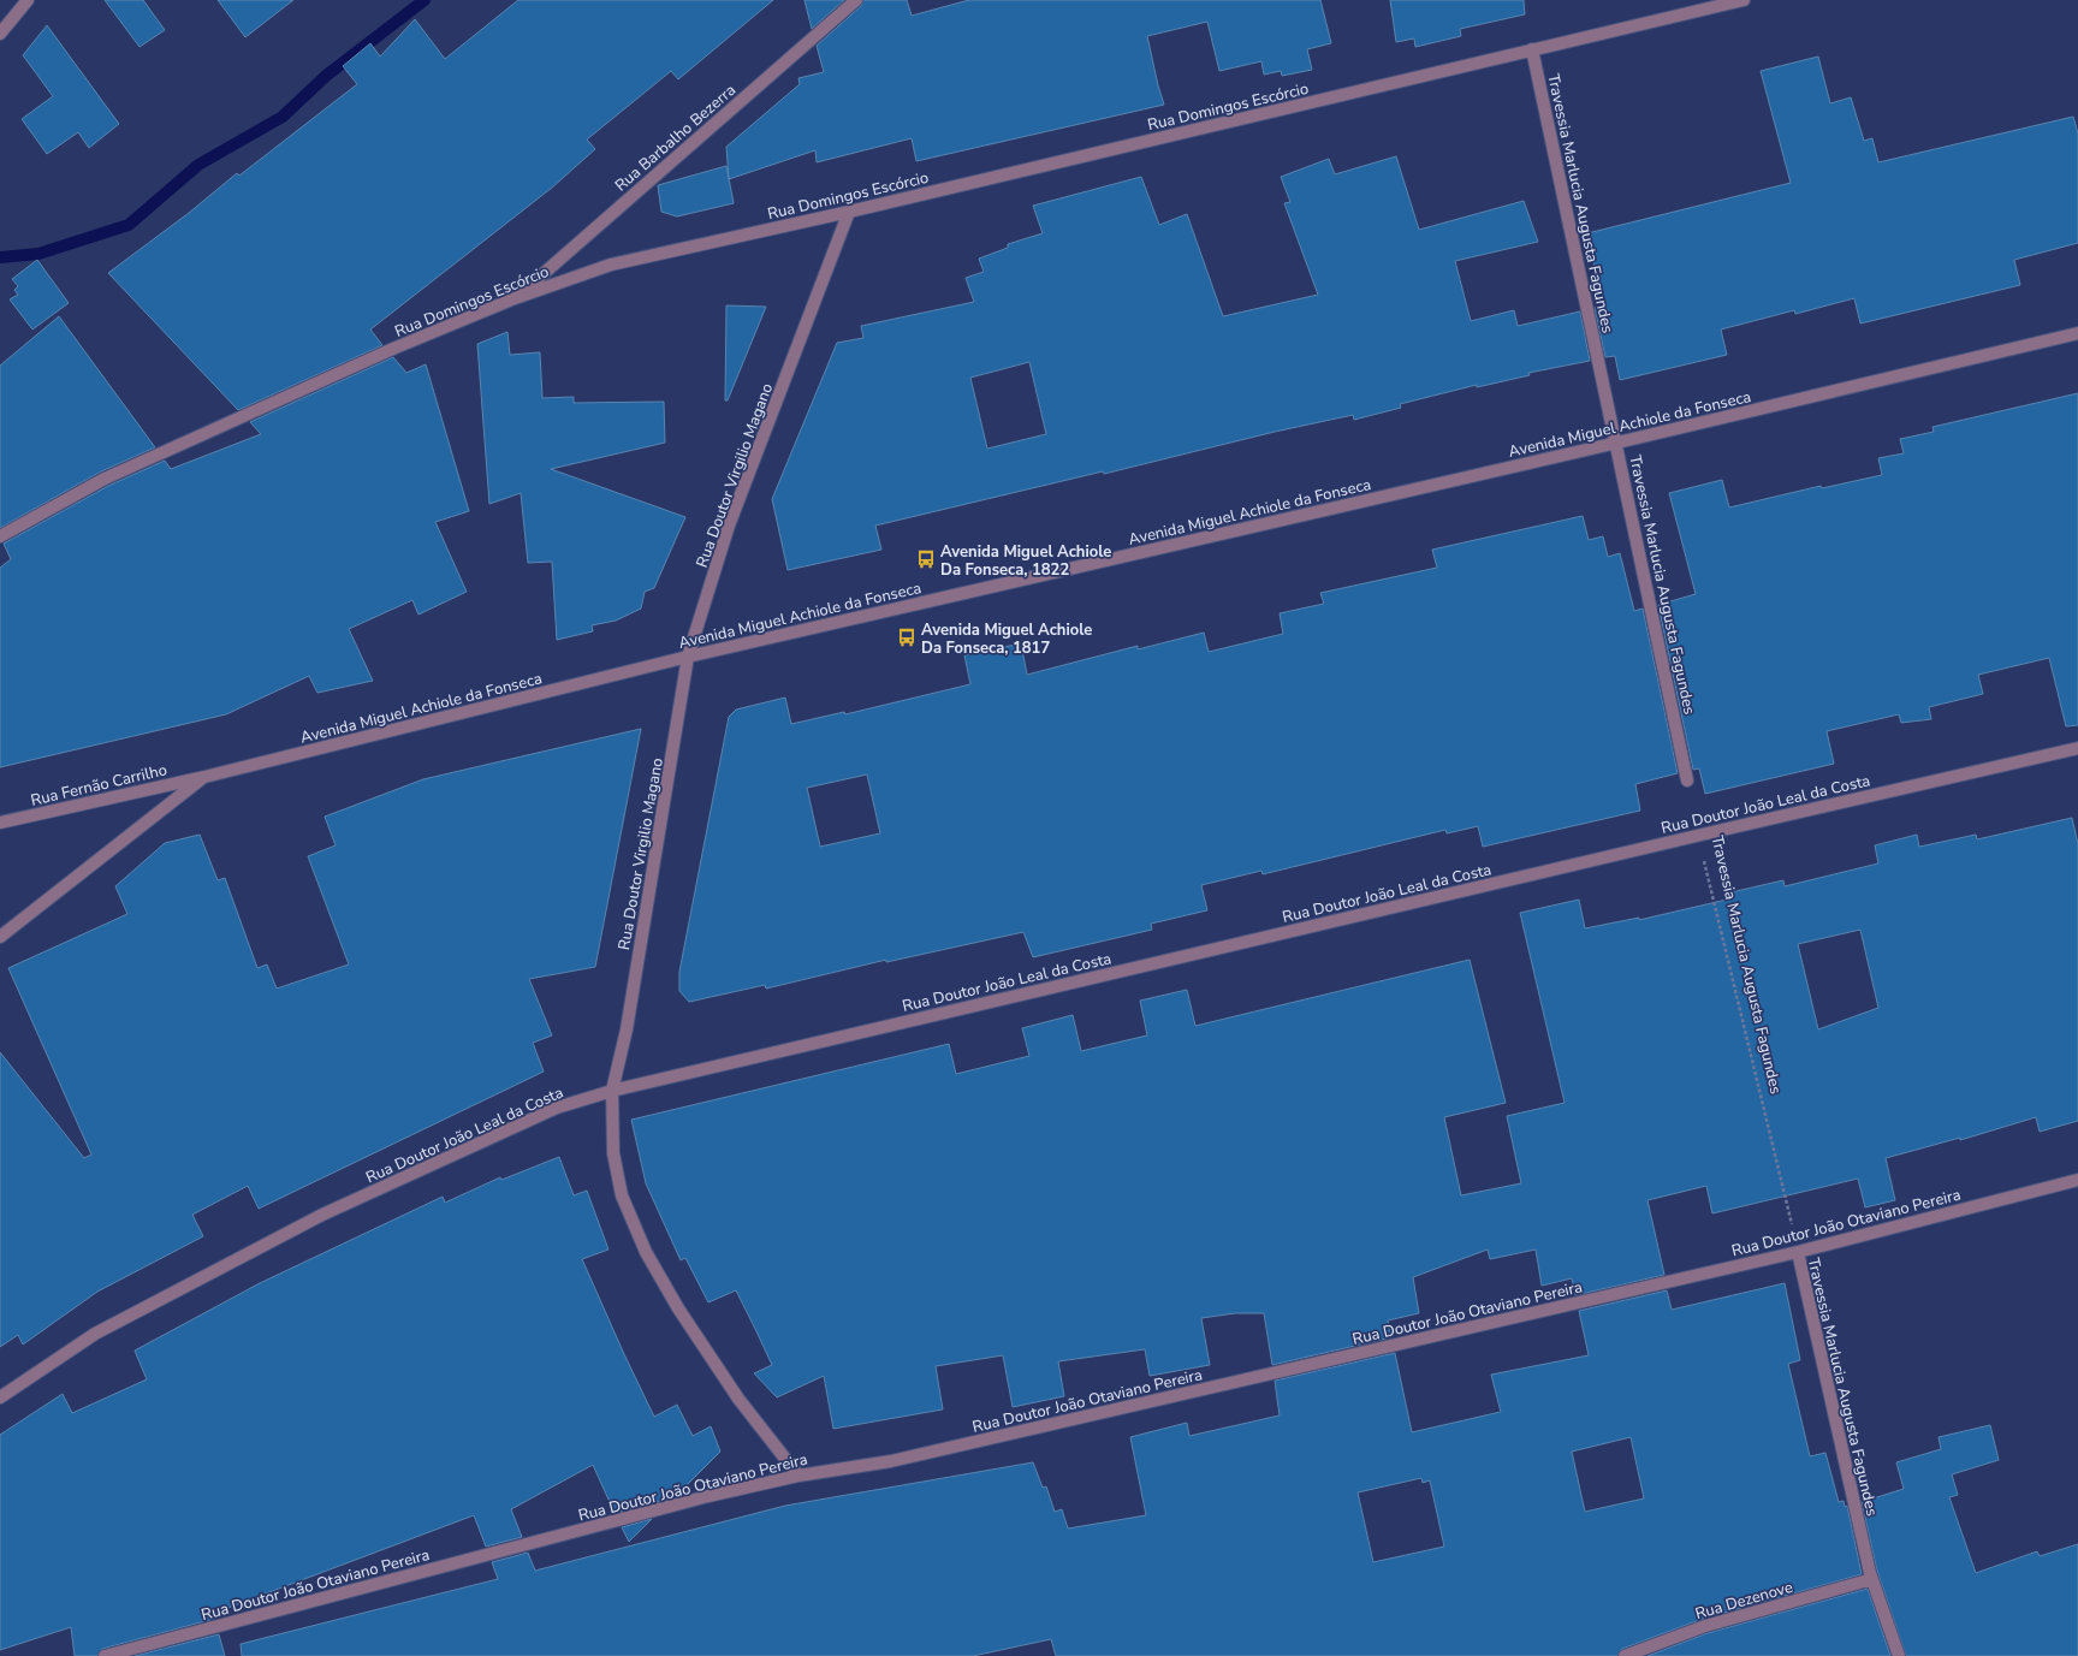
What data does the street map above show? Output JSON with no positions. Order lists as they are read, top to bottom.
{
  "streets": {
    "street": [
      "Rua Domingos Escórcio",
      "Rua Barbalho Bezerra",
      "Travessia Marlucia Augusta Fagundes",
      "Avenida Miguel Achiole da Fonseca",
      "Rua Doutor Virgilio Magano",
      "Rua Fernão Carrilho",
      "Rua Doutor João Leal da Costa",
      "Rua Doutor João Otaviano Pereira",
      "Rua Dezenove"
    ]
  },
  "crossings": [
    ["Rua Domingos Escórcio", "Rua Barbalho Bezerra"],
    ["Rua Domingos Escórcio", "Travessia Marlucia Augusta Fagundes"],
    ["Rua Domingos Escórcio", "Rua Doutor Virgilio Magano"],
    ["Travessia Marlucia Augusta Fagundes", "Avenida Miguel Achiole da Fonseca"],
    ["Travessia Marlucia Augusta Fagundes", "Rua Doutor João Leal da Costa"],
    ["Travessia Marlucia Augusta Fagundes", "Rua Doutor João Otaviano Pereira"],
    ["Travessia Marlucia Augusta Fagundes", "Rua Dezenove"],
    ["Avenida Miguel Achiole da Fonseca", "Rua Doutor Virgilio Magano"],
    ["Avenida Miguel Achiole da Fonseca", "Rua Fernão Carrilho"],
    ["Rua Doutor Virgilio Magano", "Rua Doutor João Leal da Costa"],
    ["Rua Doutor Virgilio Magano", "Rua Doutor João Otaviano Pereira"]
  ],
  "places": {
    "bus stop": ["Avenida Miguel Achiole Da Fonseca, 1822", "Avenida Miguel Achiole Da Fonseca, 1817"]
  }
}
